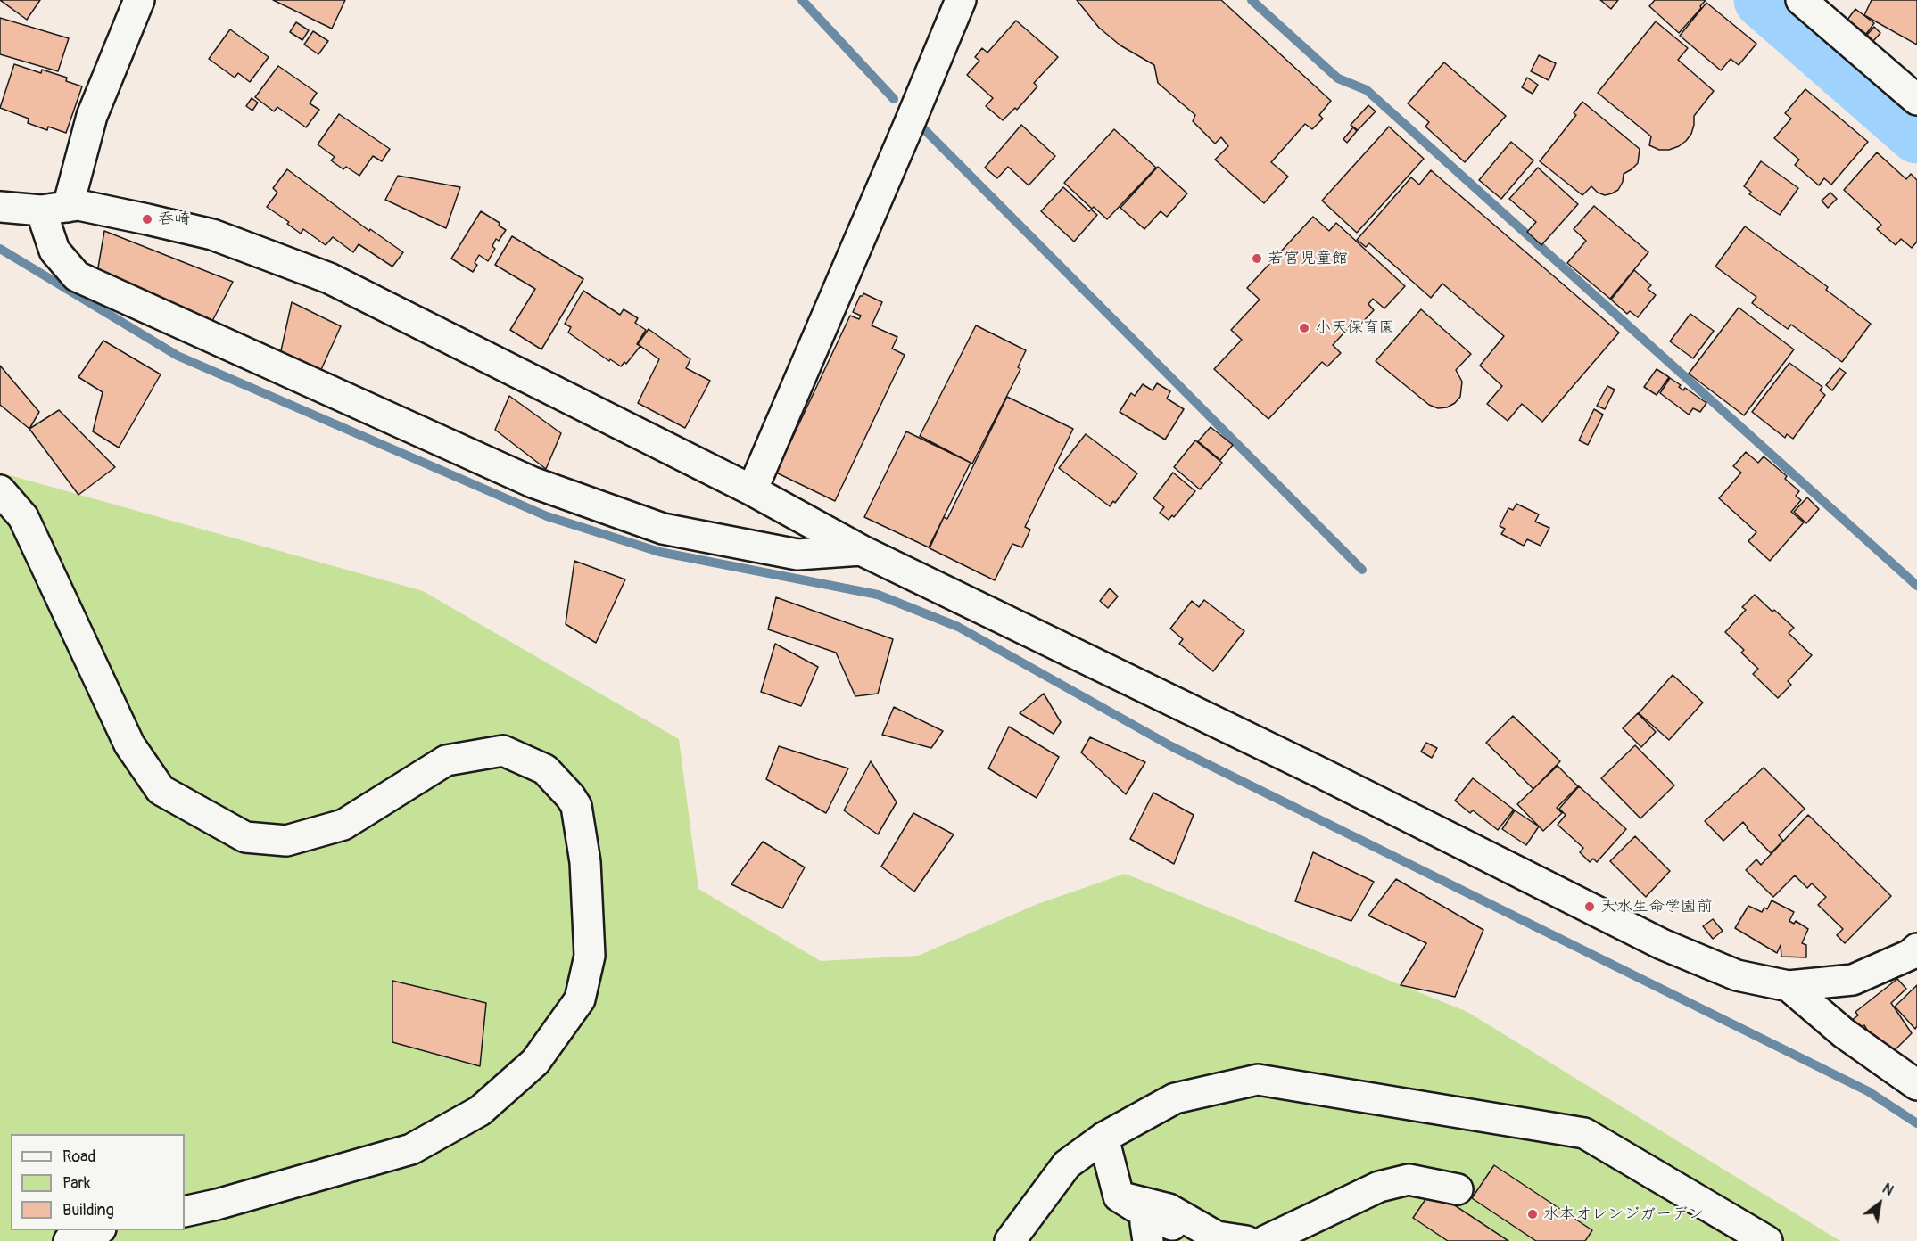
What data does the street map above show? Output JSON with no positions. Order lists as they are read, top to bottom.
{
  "places": [
    "呑崎",
    "若宮児童館",
    "小天保育園",
    "天水生命学園前",
    "水本オレンジガーデン"
  ],
  "legend": ["Road", "Park", "Building"],
  "north": "top right"
}
